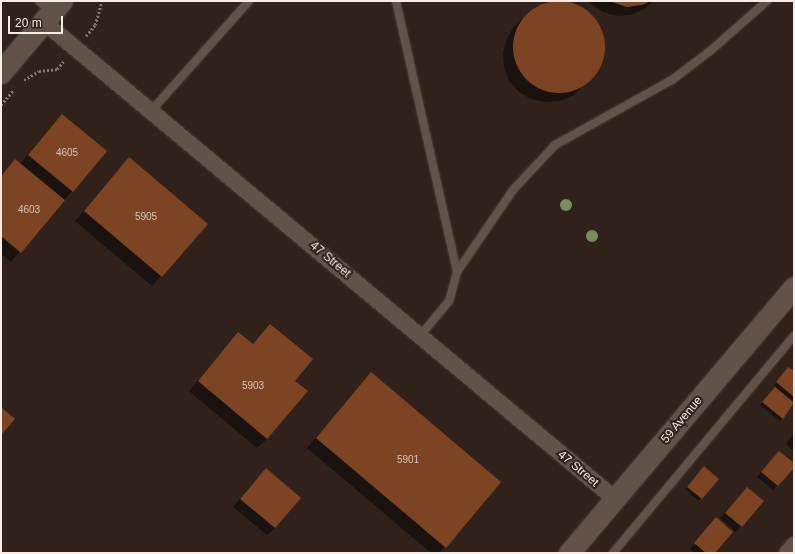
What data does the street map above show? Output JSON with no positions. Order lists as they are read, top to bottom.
{
  "streets": {
    "street": ["47 Street", "59 Avenue"]
  },
  "crossings": [
    ["47 Street", "59 Avenue"]
  ],
  "house_numbers": [
    "4605",
    "4603",
    "5905",
    "5903",
    "5901"
  ],
  "scale_bar": "20 m"
}
